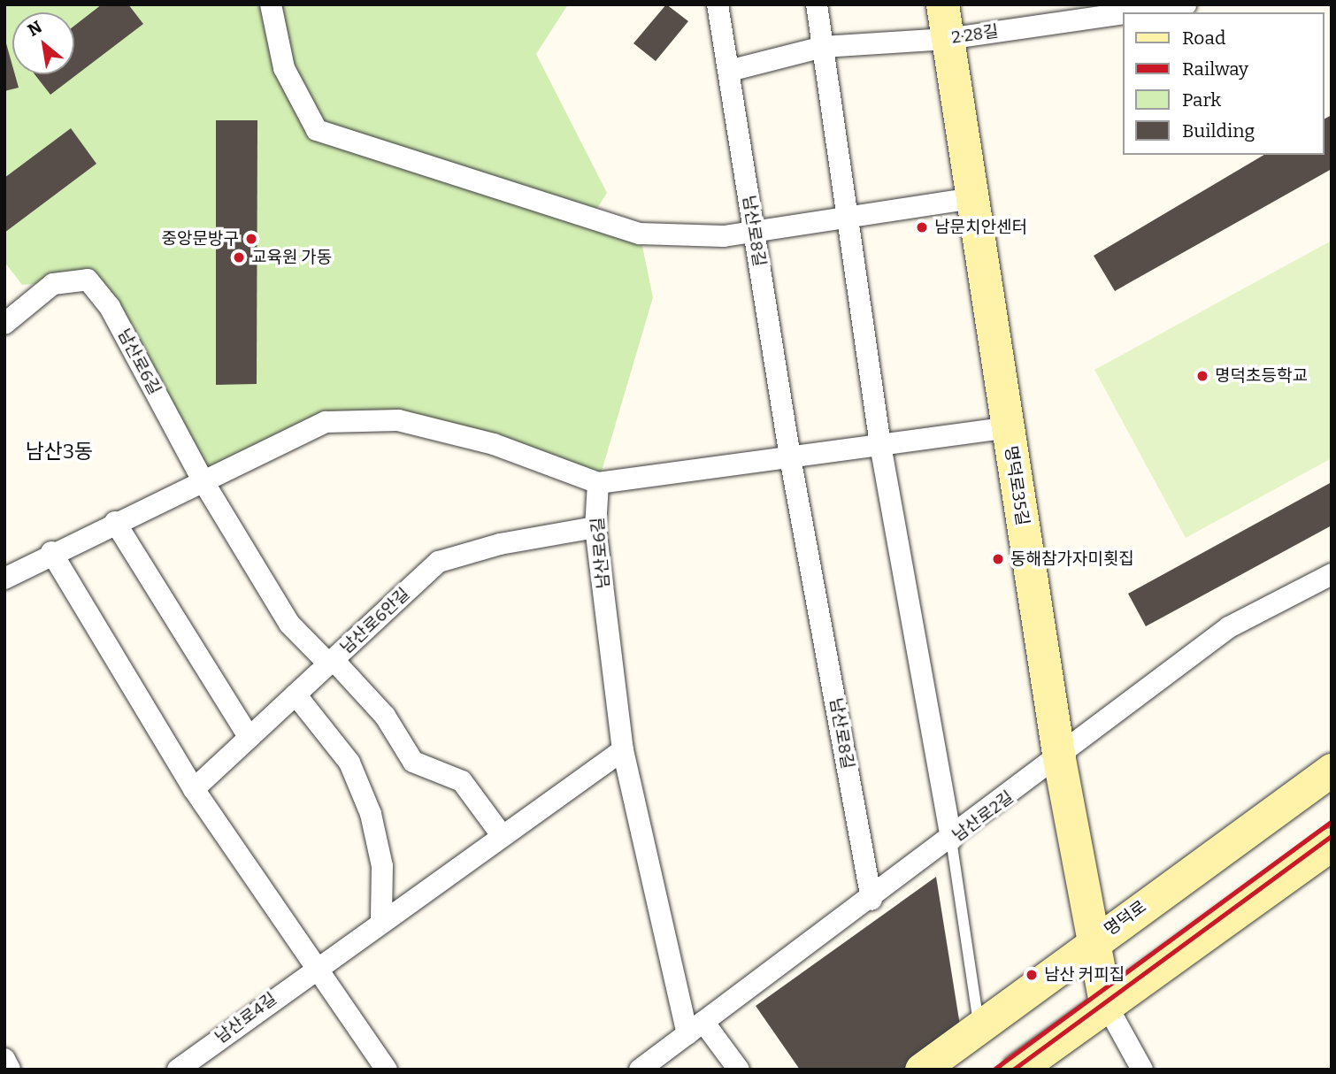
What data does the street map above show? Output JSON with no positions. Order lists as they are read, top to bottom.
{
  "streets": {
    "street": [
      "2·28길",
      "남산로8길",
      "남산로6길",
      "명덕로35길",
      "남산로6안길",
      "남산로2길",
      "명덕로",
      "남산로4길"
    ]
  },
  "crossings": [
    ["2·28길", "남산로8길"],
    ["2·28길", "명덕로35길"],
    ["남산로8길", "남산로2길"],
    ["남산로6길", "남산로6안길"],
    ["남산로6길", "남산로2길"],
    ["명덕로35길", "남산로2길"],
    ["명덕로35길", "명덕로"]
  ],
  "districts": ["남산3동"],
  "places": [
    "남문치안센터",
    "중앙문방구",
    "교육원 가동",
    "명덕초등학교",
    "동해참가자미횟집",
    "남산 커피집"
  ],
  "legend": [
    "Road",
    "Railway",
    "Park",
    "Building"
  ],
  "north": "top left"
}
